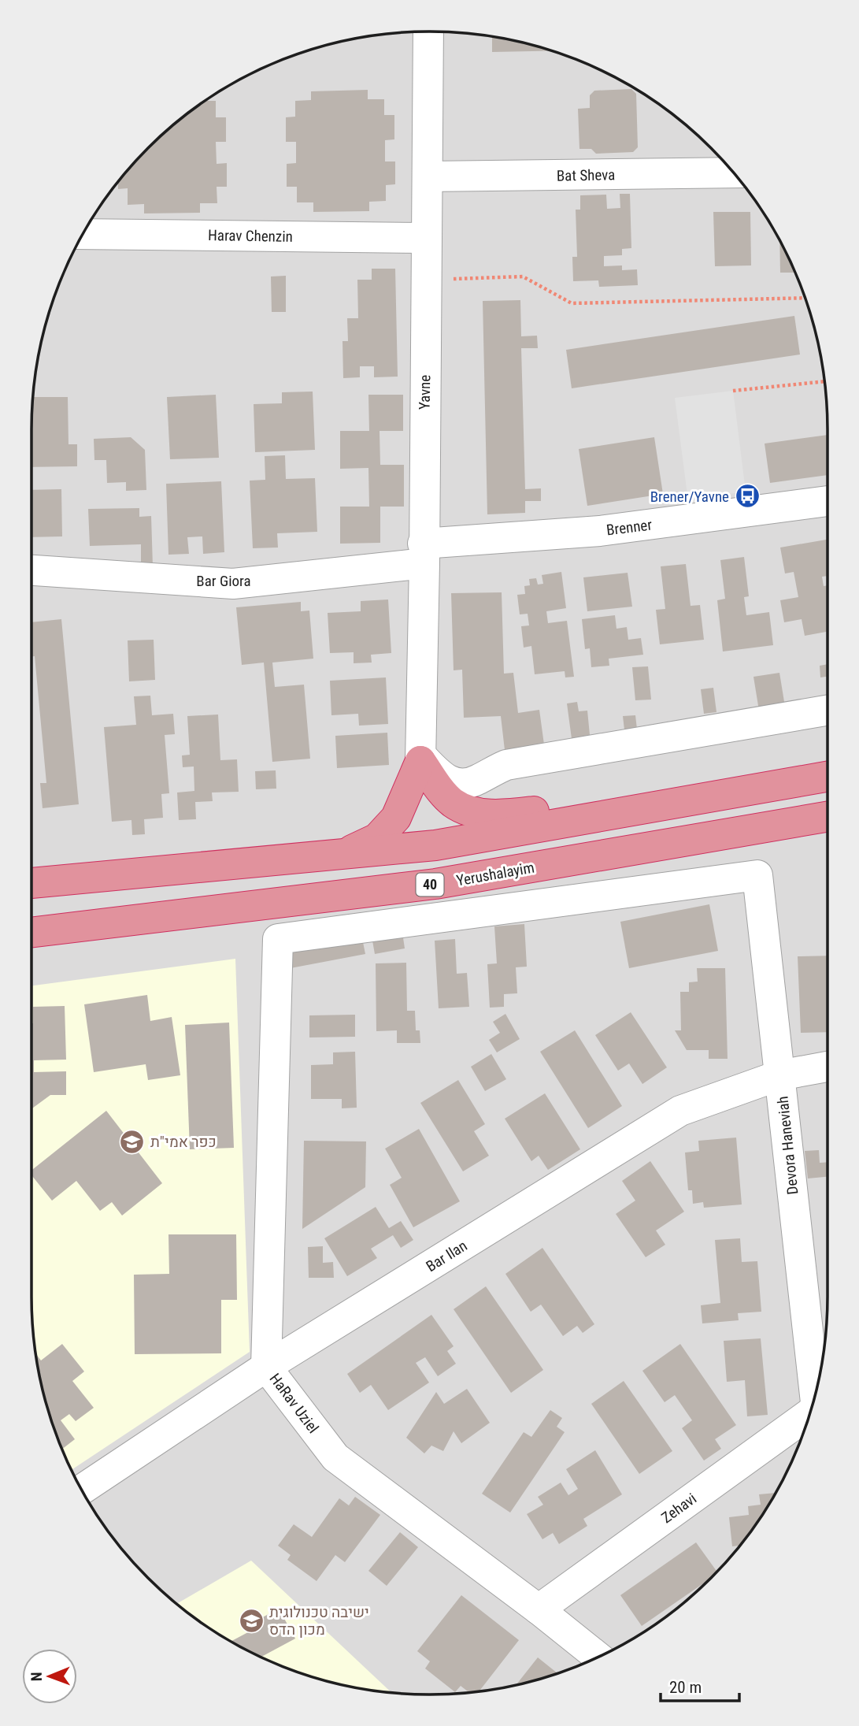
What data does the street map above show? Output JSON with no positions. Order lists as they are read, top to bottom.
{
  "streets": {
    "highway": ["Yerushalayim", "40"],
    "street": [
      "Bat Sheva",
      "Harav Chenzin",
      "Yavne",
      "Brenner",
      "Bar Giora",
      "Devora Haneviah",
      "Bar Ilan",
      "HaRav Uziel",
      "Zehavi"
    ]
  },
  "crossings": [
    ["Bat Sheva", "Yavne"],
    ["Harav Chenzin", "Yavne"],
    ["Yavne", "Brenner"],
    ["Yavne", "Bar Giora"],
    ["Brenner", "Bar Giora"],
    ["Devora Haneviah", "Bar Ilan"],
    ["Devora Haneviah", "HaRav Uziel"],
    ["Bar Ilan", "HaRav Uziel"],
    ["HaRav Uziel", "Zehavi"]
  ],
  "places": {
    "bus stop": ["Brener/Yavne"],
    "school or university": ["כפר אמי\"ת", "ישיבה טכנולוגית מכון הדס"]
  },
  "scale_bar": "20 m",
  "north": "left"
}
